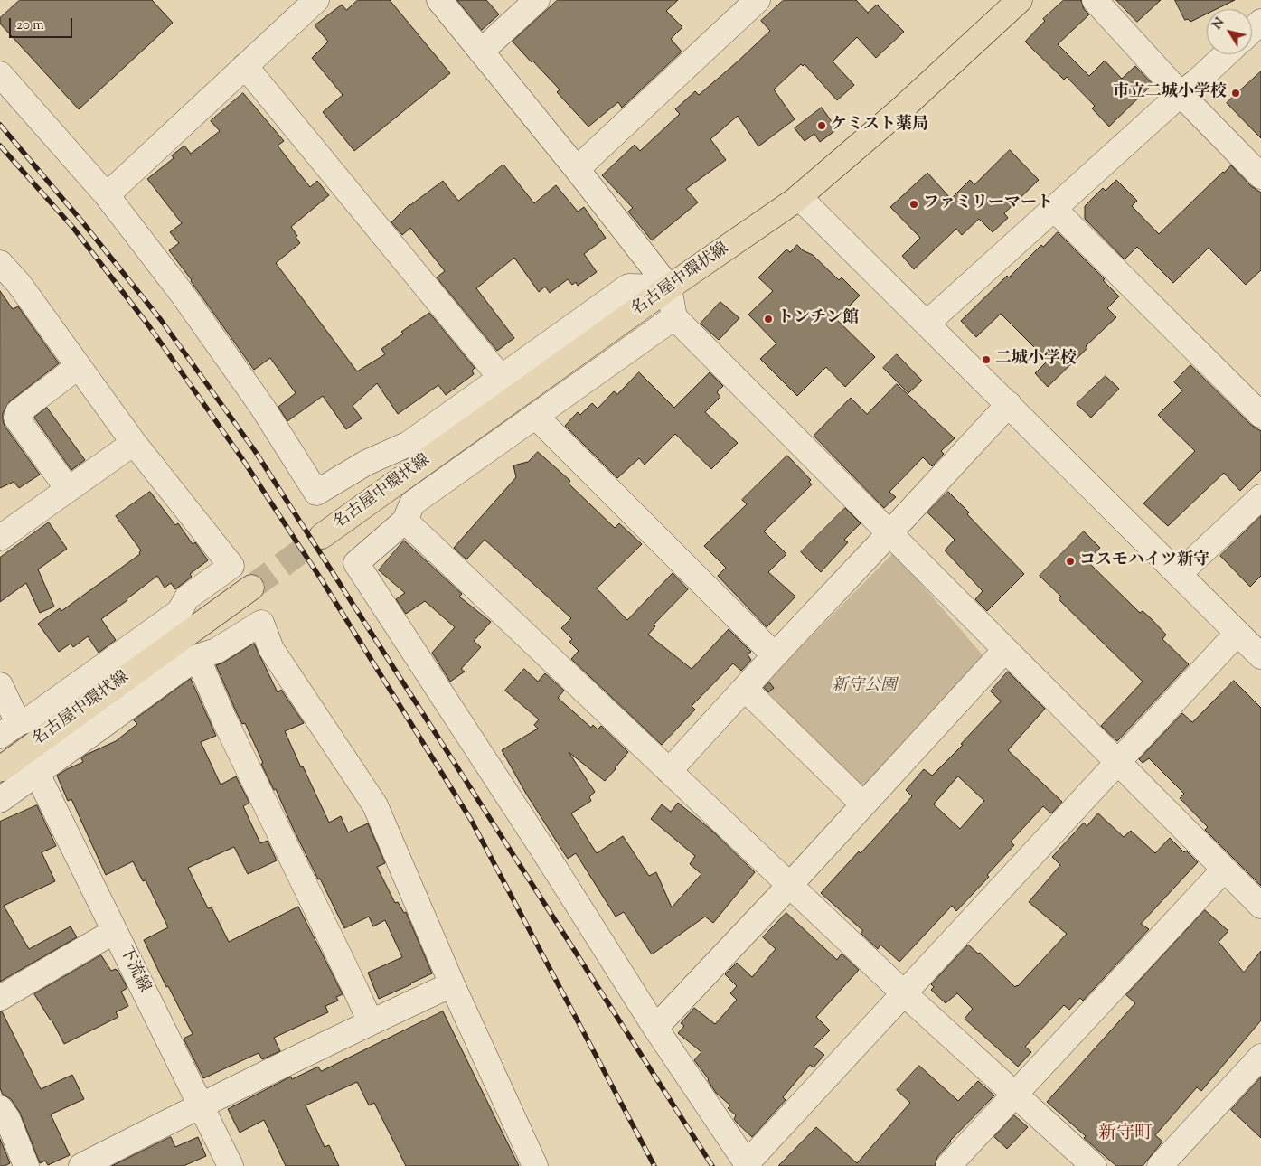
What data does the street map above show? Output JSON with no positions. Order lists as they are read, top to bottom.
{
  "streets": {
    "main road": ["名古屋中環状線"],
    "street": ["下流線"]
  },
  "districts": ["新守町"],
  "parks": ["新守公園"],
  "places": [
    "市立二城小学校",
    "ケミスト薬局",
    "ファミリーマート",
    "トンチン館",
    "二城小学校",
    "コスモハイツ新守"
  ],
  "scale_bar": "20 m",
  "north": "top left"
}
